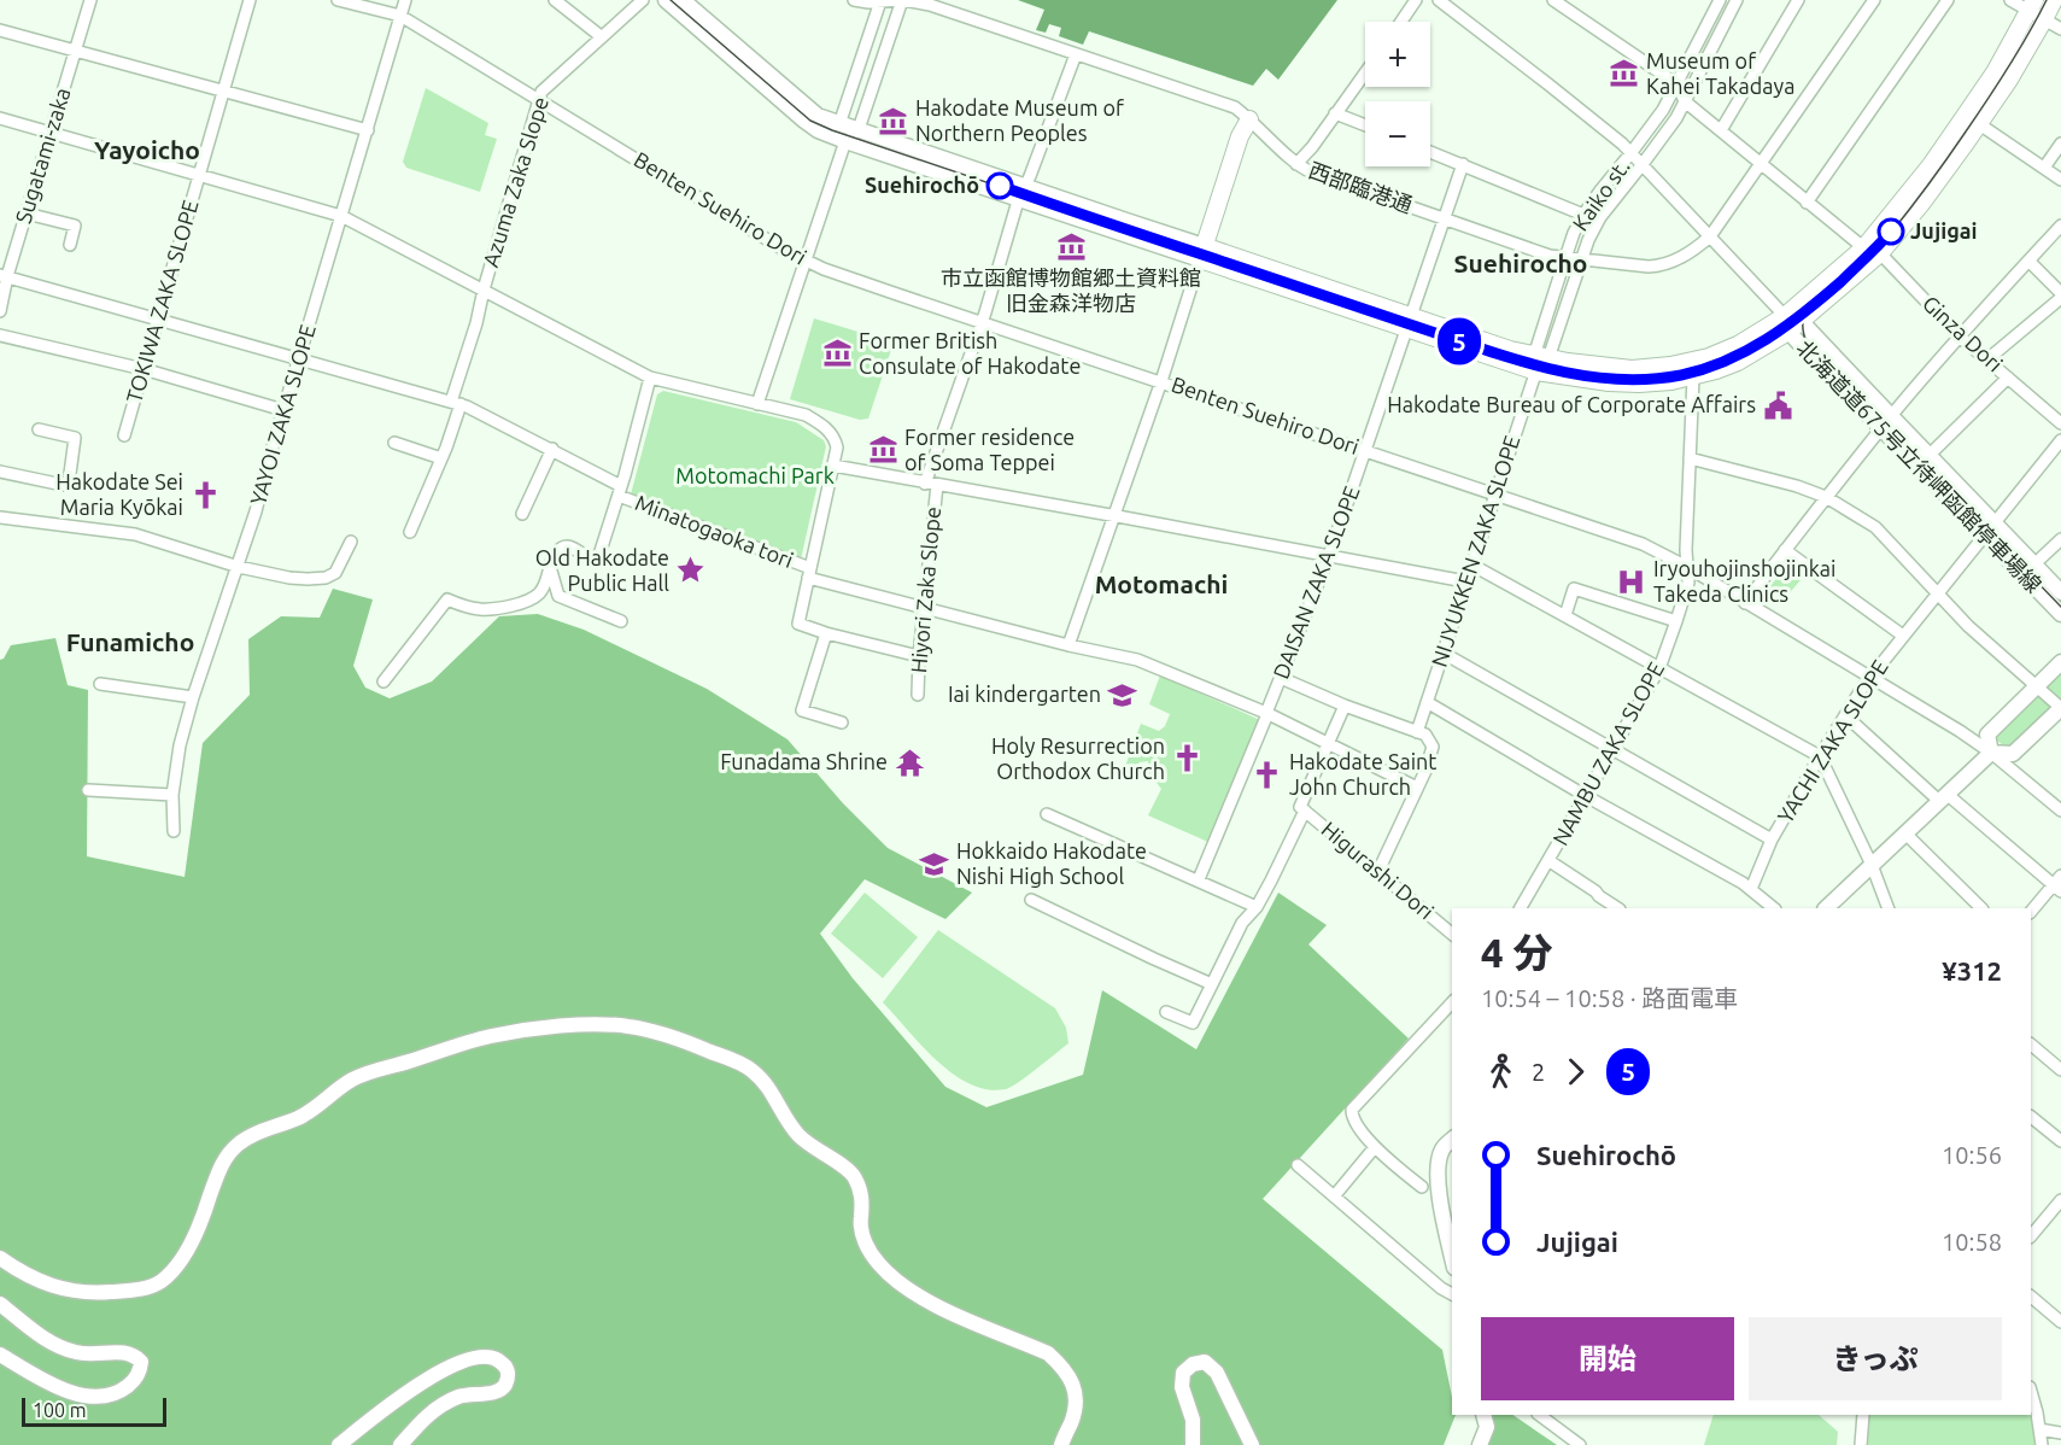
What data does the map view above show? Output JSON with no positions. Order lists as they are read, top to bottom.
{
  "streets": {
    "main road": ["北海道道675号立待岬函館停車場線"],
    "street": [
      "Sugatami-zaka",
      "Azuma Zaka Slope",
      "西部臨港通",
      "Kaiko st.",
      "Benten Suehiro Dori",
      "TOKIWA ZAKA SLOPE",
      "Ginza Dori",
      "YAYOI ZAKA SLOPE",
      "Minatogaoka tori",
      "NIJYUKKEN ZAKA SLOPE",
      "DAISAN ZAKA SLOPE",
      "Hiyori Zaka Slope",
      "YACHI ZAKA SLOPE",
      "NAMBU ZAKA SLOPE",
      "Higurashi Dori"
    ]
  },
  "crossings": [
    ["Sugatami-zaka", "Minatogaoka tori"],
    ["Azuma Zaka Slope", "Benten Suehiro Dori"],
    ["Azuma Zaka Slope", "Minatogaoka tori"],
    ["西部臨港通", "Kaiko st."],
    ["西部臨港通", "DAISAN ZAKA SLOPE"],
    ["西部臨港通", "Hiyori Zaka Slope"],
    ["Kaiko st.", "Ginza Dori"],
    ["Benten Suehiro Dori", "YAYOI ZAKA SLOPE"],
    ["Benten Suehiro Dori", "NIJYUKKEN ZAKA SLOPE"],
    ["Benten Suehiro Dori", "DAISAN ZAKA SLOPE"],
    ["Benten Suehiro Dori", "Hiyori Zaka Slope"],
    ["Benten Suehiro Dori", "YACHI ZAKA SLOPE"],
    ["Benten Suehiro Dori", "NAMBU ZAKA SLOPE"],
    ["TOKIWA ZAKA SLOPE", "Minatogaoka tori"],
    ["YAYOI ZAKA SLOPE", "Minatogaoka tori"],
    ["北海道道675号立待岬函館停車場線", "YACHI ZAKA SLOPE"],
    ["Minatogaoka tori", "DAISAN ZAKA SLOPE"],
    ["Minatogaoka tori", "Hiyori Zaka Slope"]
  ],
  "districts": [
    "Yayoicho",
    "Suehirocho",
    "Motomachi",
    "Funamicho"
  ],
  "parks": ["Motomachi Park"],
  "places": {
    "museum": [
      "Museum of Kahei Takadaya",
      "Hakodate Museum of Northern Peoples",
      "市立函館博物館郷土資料館 旧金森洋物店",
      "Former British Consulate of Hakodate",
      "Former residence of Soma Teppei"
    ],
    "other": ["Suehirochō", "Jujigai"],
    "public building": ["Hakodate Bureau of Corporate Affairs"],
    "church": ["Hakodate Sei Maria Kyōkai", "Holy Resurrection Orthodox Church", "Hakodate Saint John Church"],
    "place": ["Old Hakodate Public Hall"],
    "hospital": ["Iryouhojinshojinkai Takeda Clinics"],
    "school or university": ["Iai kindergarten", "Hokkaido Hakodate Nishi High School"],
    "temple": ["Funadama Shrine"]
  },
  "lines": ["tram line 5"],
  "scale_bar": "100 m",
  "page": {
    "on_map": "5",
    "map_buttons": ["+", "−"],
    "heading": ["4 分", "10:54 – 10:58 · 路面電車", "¥312"],
    "legs": ["2", "5"],
    "list": [
      {
        "name": "Suehirochō",
        "value": "10:56"
      },
      {
        "name": "Jujigai",
        "value": "10:58"
      }
    ],
    "buttons": ["開始", "きっぷ"],
    "scale": "100 m"
  }
}
